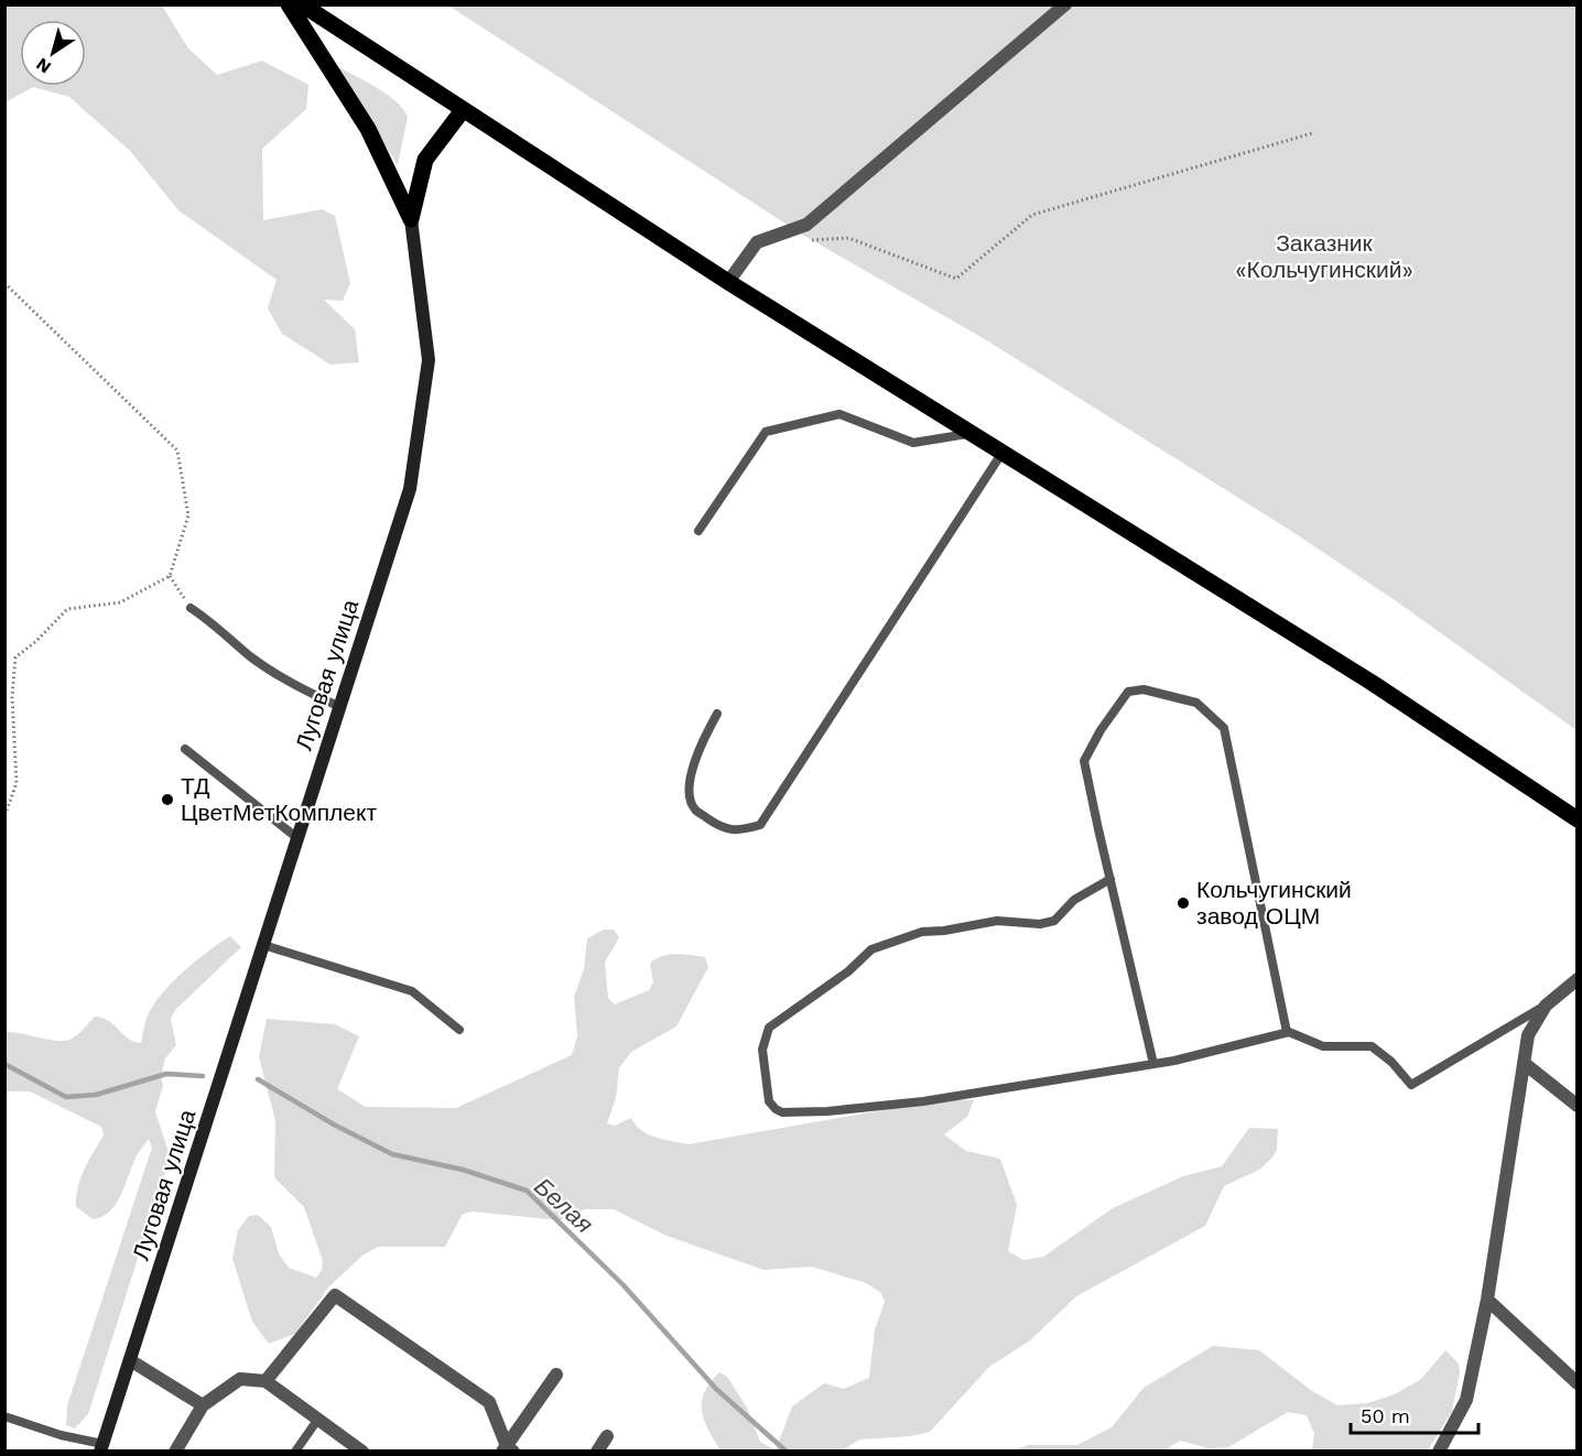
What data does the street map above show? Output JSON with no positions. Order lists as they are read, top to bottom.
{
  "streets": {
    "street": ["Луговая улица"]
  },
  "water": ["Белая"],
  "parks": ["Заказник «Кольчугинский»"],
  "places": ["ТД ЦветМетКомплект", "Кольчугинский завод ОЦМ"],
  "scale_bar": "50 m",
  "north": "bottom left"
}
